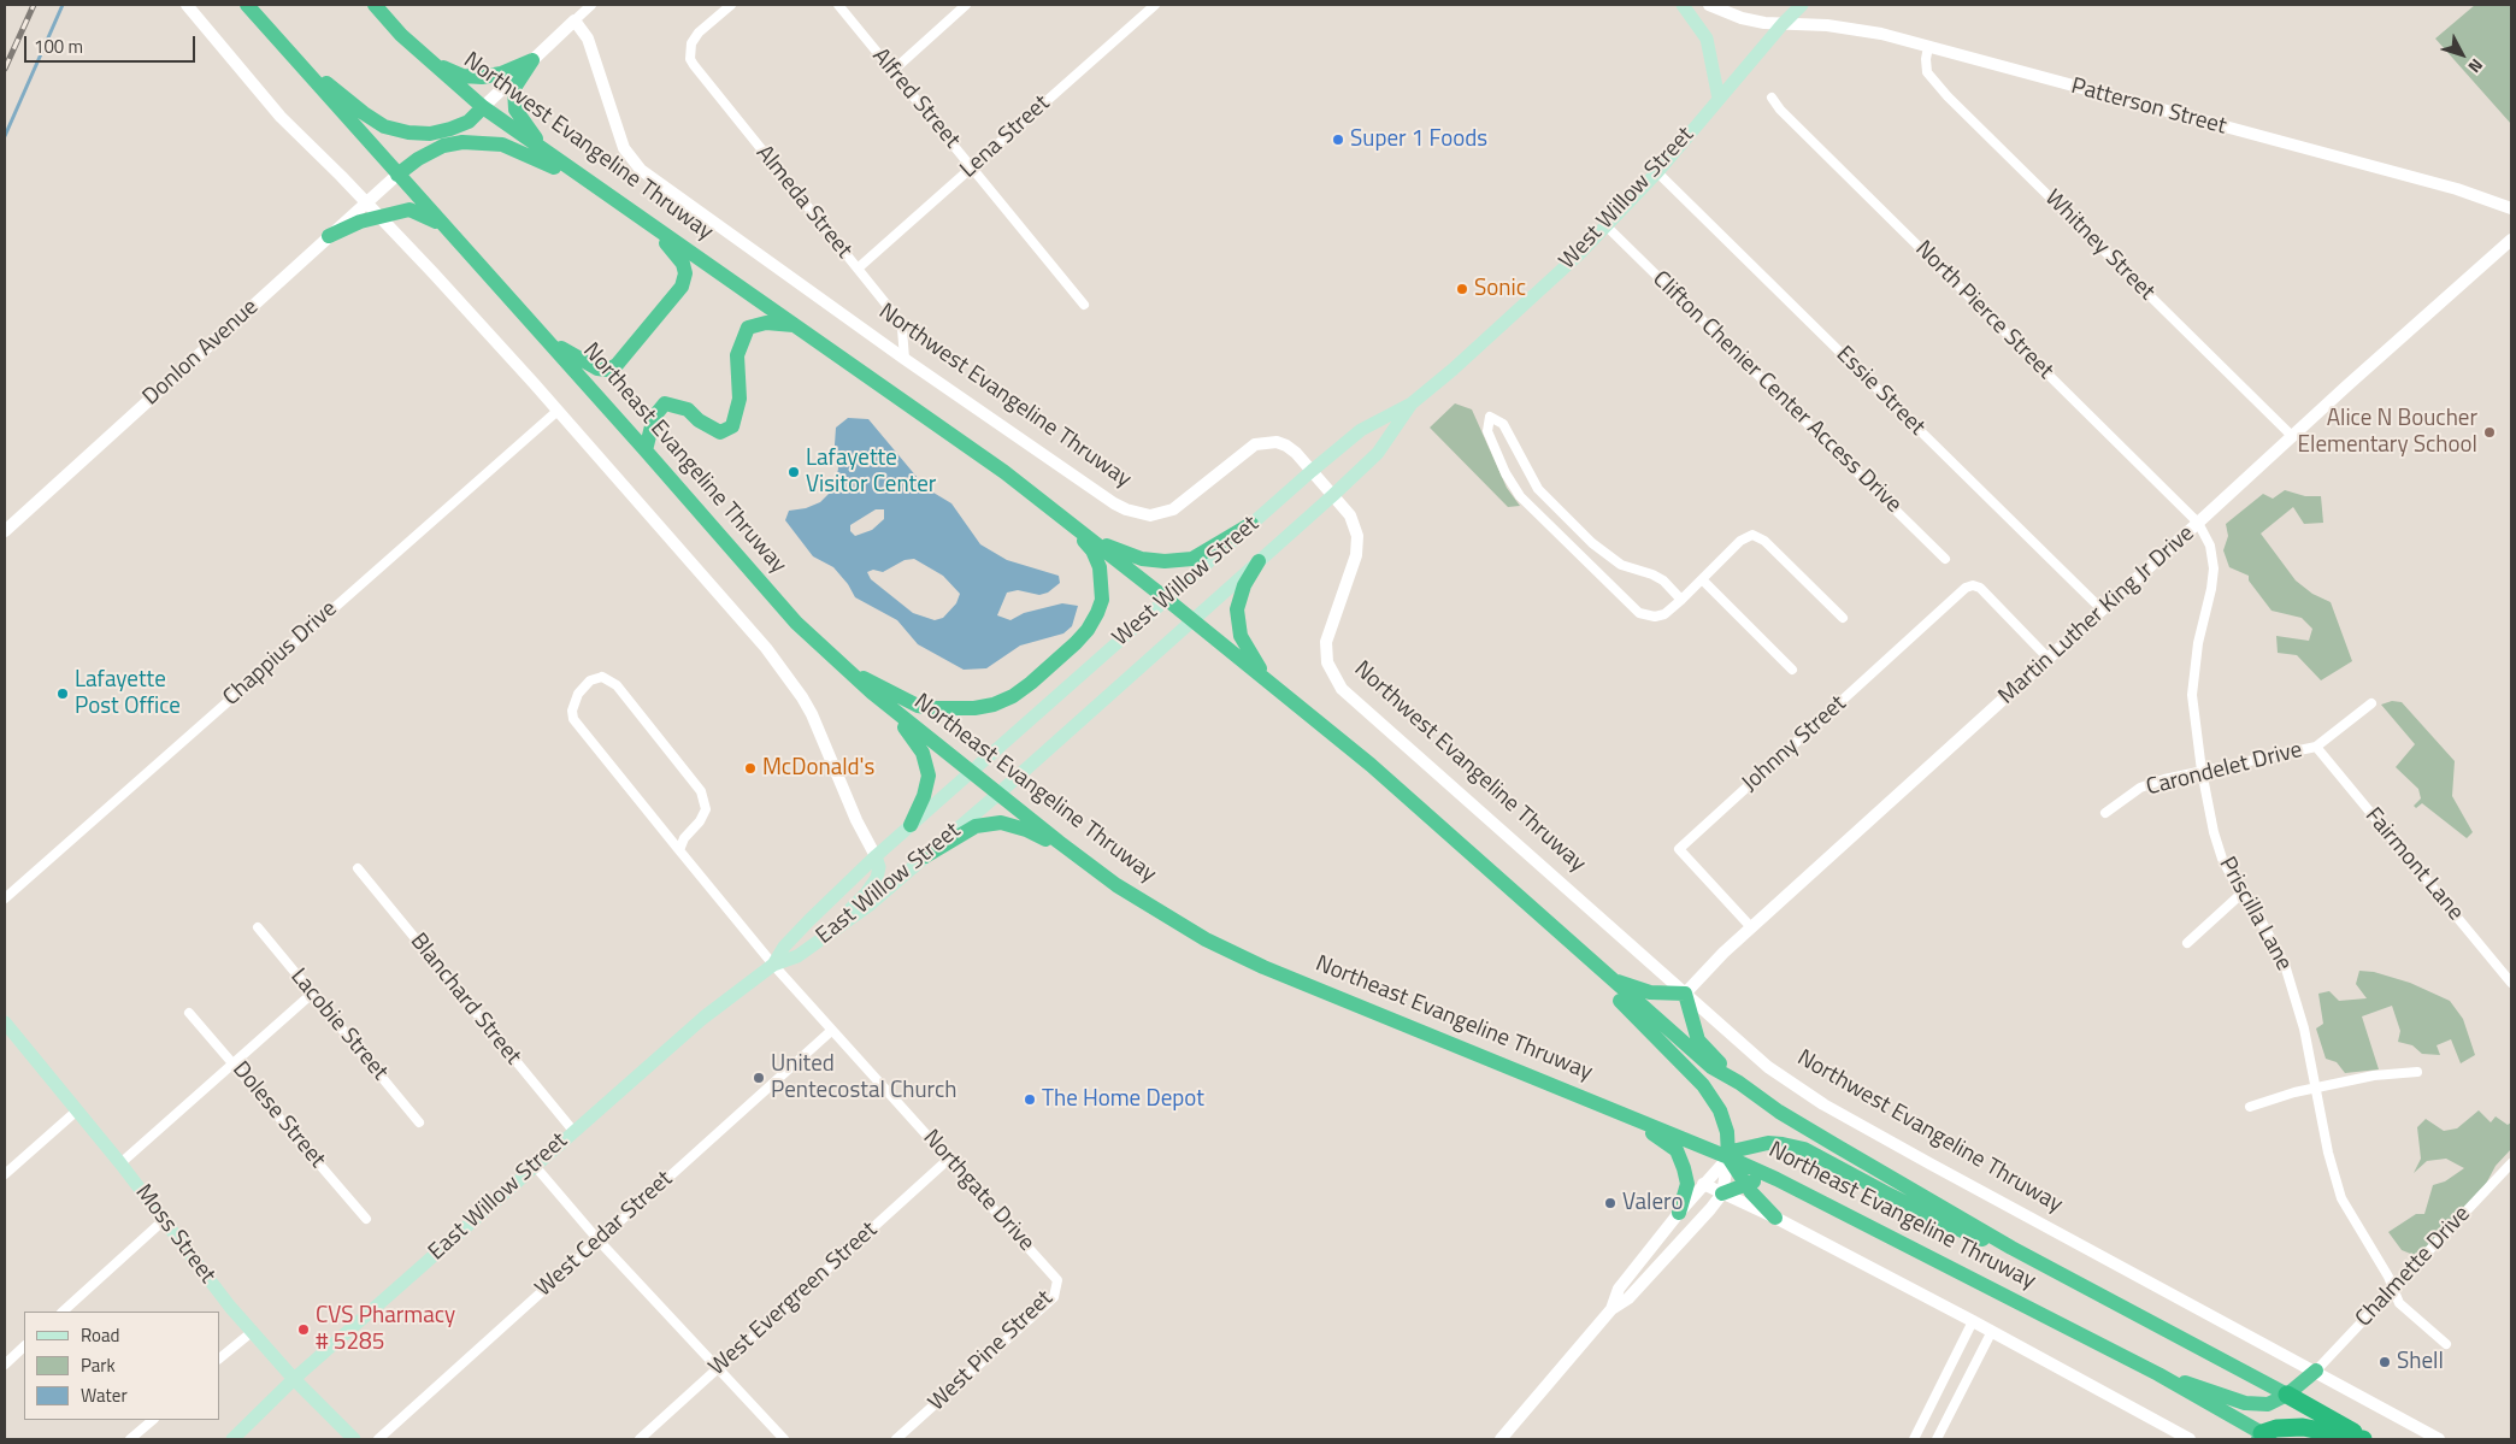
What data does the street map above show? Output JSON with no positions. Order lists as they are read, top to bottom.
{
  "streets": {
    "highway": ["Northwest Evangeline Thruway", "Northeast Evangeline Thruway"],
    "main road": ["West Willow Street", "East Willow Street", "Moss Street"],
    "street": [
      "Alfred Street",
      "Patterson Street",
      "Lena Street",
      "Almeda Street",
      "Whitney Street",
      "North Pierce Street",
      "Donlon Avenue",
      "Essie Street",
      "Clifton Chenier Center Access Drive",
      "Martin Luther King Jr Drive",
      "Chappius Drive",
      "Johnny Street",
      "Carondelet Drive",
      "Fairmont Lane",
      "Priscilla Lane",
      "Blanchard Street",
      "Lacobie Street",
      "Dolese Street",
      "Northgate Drive",
      "West Cedar Street",
      "Chalmette Drive",
      "West Evergreen Street",
      "West Pine Street"
    ]
  },
  "crossings": [
    ["Alfred Street", "Lena Street"],
    ["Patterson Street", "West Willow Street"],
    ["Patterson Street", "Whitney Street"],
    ["Lena Street", "Almeda Street"],
    ["Northwest Evangeline Thruway", "West Willow Street"],
    ["Northwest Evangeline Thruway", "Almeda Street"],
    ["Northwest Evangeline Thruway", "Martin Luther King Jr Drive"],
    ["Northwest Evangeline Thruway", "Chalmette Drive"],
    ["West Willow Street", "Essie Street"],
    ["West Willow Street", "Clifton Chenier Center Access Drive"],
    ["West Willow Street", "Northeast Evangeline Thruway"],
    ["West Willow Street", "East Willow Street"],
    ["Whitney Street", "Martin Luther King Jr Drive"],
    ["North Pierce Street", "Martin Luther King Jr Drive"],
    ["North Pierce Street", "Priscilla Lane"],
    ["Donlon Avenue", "Northeast Evangeline Thruway"],
    ["Essie Street", "Martin Luther King Jr Drive"],
    ["Northeast Evangeline Thruway", "East Willow Street"],
    ["Martin Luther King Jr Drive", "Johnny Street"],
    ["Martin Luther King Jr Drive", "Priscilla Lane"],
    ["Carondelet Drive", "Fairmont Lane"],
    ["Carondelet Drive", "Priscilla Lane"],
    ["East Willow Street", "Blanchard Street"],
    ["East Willow Street", "Northgate Drive"],
    ["East Willow Street", "Moss Street"],
    ["Priscilla Lane", "Chalmette Drive"],
    ["Northgate Drive", "West Cedar Street"],
    ["Northgate Drive", "West Evergreen Street"],
    ["Northgate Drive", "West Pine Street"]
  ],
  "places": [
    "Super 1 Foods",
    "Sonic",
    "Alice N Boucher Elementary School",
    "Lafayette Visitor Center",
    "Lafayette Post Office",
    "McDonald's",
    "United Pentecostal Church",
    "The Home Depot",
    "Valero",
    "CVS Pharmacy # 5285",
    "Shell"
  ],
  "legend": ["Road", "Park", "Water"],
  "scale_bar": "100 m",
  "north": "bottom right"
}
